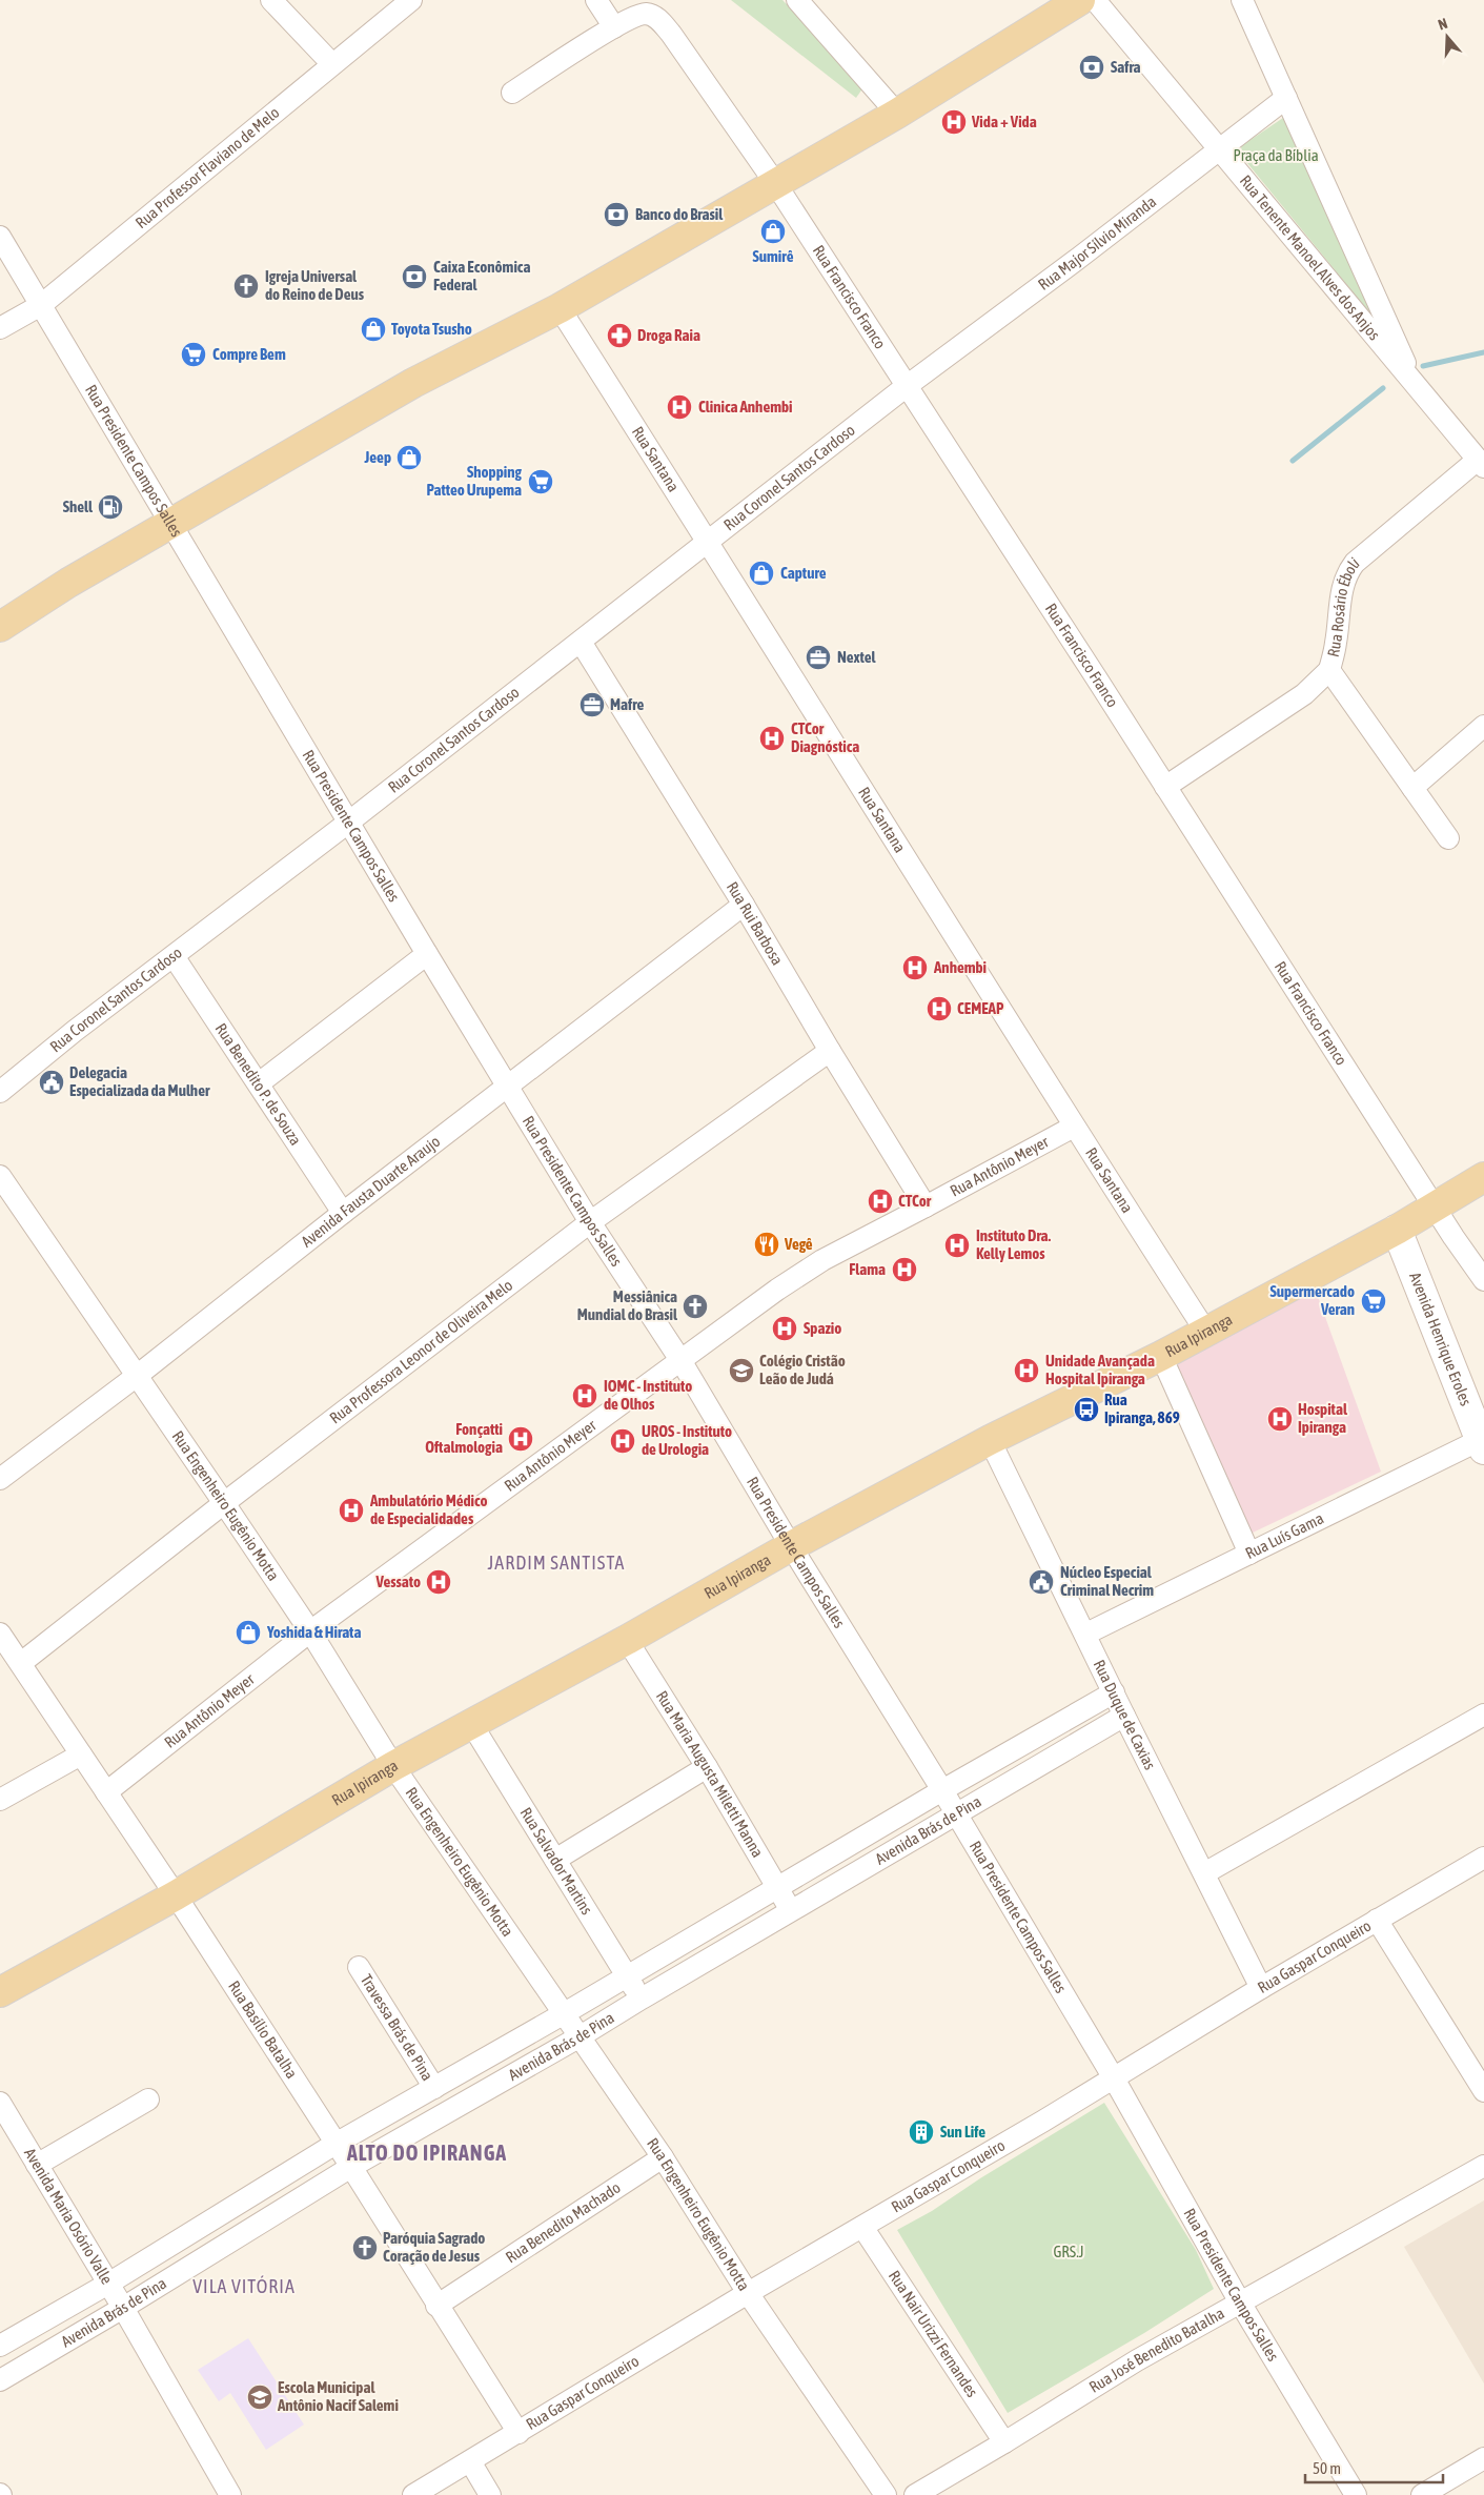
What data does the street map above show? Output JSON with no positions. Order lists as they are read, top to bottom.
{
  "streets": {
    "main road": ["Rua Ipiranga", "Avenida Henrique Eroles"],
    "street": [
      "Rua Professor Flaviano de Melo",
      "Rua Major Sílvio Miranda",
      "Rua Tenente Manoel Alves dos Anjos",
      "Rua Francisco Franco",
      "Rua Presidente Campos Salles",
      "Rua Santana",
      "Rua Coronel Santos Cardoso",
      "Rua Rosário Éboli",
      "Rua Rui Barbosa",
      "Rua Benedito P. de Souza",
      "Rua Antônio Meyer",
      "Avenida Fausta Duarte Araujo",
      "Rua Professora Leonor de Oliveira Melo",
      "Rua Engenheiro Eugênio Motta",
      "Rua Luís Gama",
      "Rua Duque de Caxias",
      "Rua Maria Augusta Miletti Manna",
      "Avenida Brás de Pina",
      "Rua Salvador Martins",
      "Rua Gaspar Conqueiro",
      "Travessa Brás de Pina",
      "Rua Basílio Batalha",
      "Avenida Maria Osório Valle",
      "Rua Benedito Machado",
      "Rua Nair Urizzi Fernandes",
      "Rua José Benedito Batalha"
    ]
  },
  "crossings": [
    ["Rua Professor Flaviano de Melo", "Rua Presidente Campos Salles"],
    ["Rua Major Sílvio Miranda", "Rua Tenente Manoel Alves dos Anjos"],
    ["Rua Major Sílvio Miranda", "Rua Francisco Franco"],
    ["Rua Major Sílvio Miranda", "Rua Coronel Santos Cardoso"],
    ["Rua Tenente Manoel Alves dos Anjos", "Rua Rosário Éboli"],
    ["Rua Francisco Franco", "Rua Coronel Santos Cardoso"],
    ["Rua Francisco Franco", "Rua Ipiranga"],
    ["Rua Presidente Campos Salles", "Rua Coronel Santos Cardoso"],
    ["Rua Presidente Campos Salles", "Rua Antônio Meyer"],
    ["Rua Presidente Campos Salles", "Avenida Fausta Duarte Araujo"],
    ["Rua Presidente Campos Salles", "Rua Ipiranga"],
    ["Rua Presidente Campos Salles", "Rua Professora Leonor de Oliveira Melo"],
    ["Rua Presidente Campos Salles", "Avenida Brás de Pina"],
    ["Rua Presidente Campos Salles", "Rua Gaspar Conqueiro"],
    ["Rua Presidente Campos Salles", "Rua José Benedito Batalha"],
    ["Rua Santana", "Rua Coronel Santos Cardoso"],
    ["Rua Santana", "Rua Antônio Meyer"],
    ["Rua Santana", "Rua Ipiranga"],
    ["Rua Coronel Santos Cardoso", "Rua Rui Barbosa"],
    ["Rua Coronel Santos Cardoso", "Rua Benedito P. de Souza"],
    ["Rua Rui Barbosa", "Rua Antônio Meyer"],
    ["Rua Rui Barbosa", "Avenida Fausta Duarte Araujo"],
    ["Rua Rui Barbosa", "Rua Professora Leonor de Oliveira Melo"],
    ["Rua Benedito P. de Souza", "Avenida Fausta Duarte Araujo"],
    ["Rua Antônio Meyer", "Rua Engenheiro Eugênio Motta"],
    ["Rua Antônio Meyer", "Rua Basílio Batalha"],
    ["Avenida Fausta Duarte Araujo", "Rua Engenheiro Eugênio Motta"],
    ["Rua Ipiranga", "Avenida Henrique Eroles"],
    ["Rua Ipiranga", "Rua Engenheiro Eugênio Motta"],
    ["Rua Ipiranga", "Rua Duque de Caxias"],
    ["Rua Ipiranga", "Rua Maria Augusta Miletti Manna"],
    ["Rua Ipiranga", "Rua Salvador Martins"],
    ["Rua Ipiranga", "Rua Basílio Batalha"],
    ["Avenida Henrique Eroles", "Rua Luís Gama"],
    ["Rua Professora Leonor de Oliveira Melo", "Rua Engenheiro Eugênio Motta"],
    ["Rua Professora Leonor de Oliveira Melo", "Rua Basílio Batalha"],
    ["Rua Engenheiro Eugênio Motta", "Avenida Brás de Pina"],
    ["Rua Engenheiro Eugênio Motta", "Rua Gaspar Conqueiro"],
    ["Rua Engenheiro Eugênio Motta", "Rua Benedito Machado"],
    ["Rua Luís Gama", "Rua Duque de Caxias"],
    ["Rua Duque de Caxias", "Avenida Brás de Pina"],
    ["Rua Duque de Caxias", "Rua Gaspar Conqueiro"],
    ["Rua Maria Augusta Miletti Manna", "Avenida Brás de Pina"],
    ["Avenida Brás de Pina", "Rua Salvador Martins"],
    ["Avenida Brás de Pina", "Travessa Brás de Pina"],
    ["Avenida Brás de Pina", "Rua Basílio Batalha"],
    ["Avenida Brás de Pina", "Avenida Maria Osório Valle"],
    ["Rua Gaspar Conqueiro", "Rua Basílio Batalha"],
    ["Rua Gaspar Conqueiro", "Rua Nair Urizzi Fernandes"],
    ["Rua Basílio Batalha", "Rua Benedito Machado"],
    ["Rua Nair Urizzi Fernandes", "Rua José Benedito Batalha"]
  ],
  "districts": ["JARDIM SANTISTA", "ALTO DO IPIRANGA", "VILA VITÓRIA"],
  "parks": ["Praça da Bíblia", "GRS.J"],
  "places": {
    "bank": ["Safra", "Banco do Brasil", "Caixa Econômica Federal"],
    "hospital": [
      "Vida + Vida",
      "Clinica Anhembi",
      "CTCor Diagnóstica",
      "Anhembi",
      "CEMEAP",
      "CTCor",
      "Instituto Dra. Kelly Lemos",
      "Flama",
      "Spazio",
      "Unidade Avançada Hospital Ipiranga",
      "IOMC - Instituto de Olhos",
      "Hospital Ipiranga",
      "Fonçatti Oftalmologia",
      "UROS - Instituto de Urologia",
      "Ambulatório Médico de Especialidades",
      "Vessato"
    ],
    "shop": [
      "Sumirê",
      "Toyota Tsusho",
      "Jeep",
      "Capture",
      "Yoshida & Hirata"
    ],
    "church": ["Igreja Universal do Reino de Deus", "Messiânica Mundial do Brasil", "Paróquia Sagrado Coração de Jesus"],
    "pharmacy": ["Droga Raia"],
    "supermarket": ["Compre Bem", "Shopping Patteo Urupema", "Supermercado Veran"],
    "fuel station": ["Shell"],
    "office": ["Nextel", "Mafre"],
    "public building": ["Delegacia Especializada da Mulher", "Núcleo Especial Criminal Necrim"],
    "restaurant": ["Vegê"],
    "school or university": ["Colégio Cristão Leão de Judá", "Escola Municipal Antônio Nacif Salemi"],
    "bus stop": ["Rua Ipiranga, 869"],
    "building": ["Sun Life"]
  },
  "scale_bar": "50 m",
  "north": "top"
}
